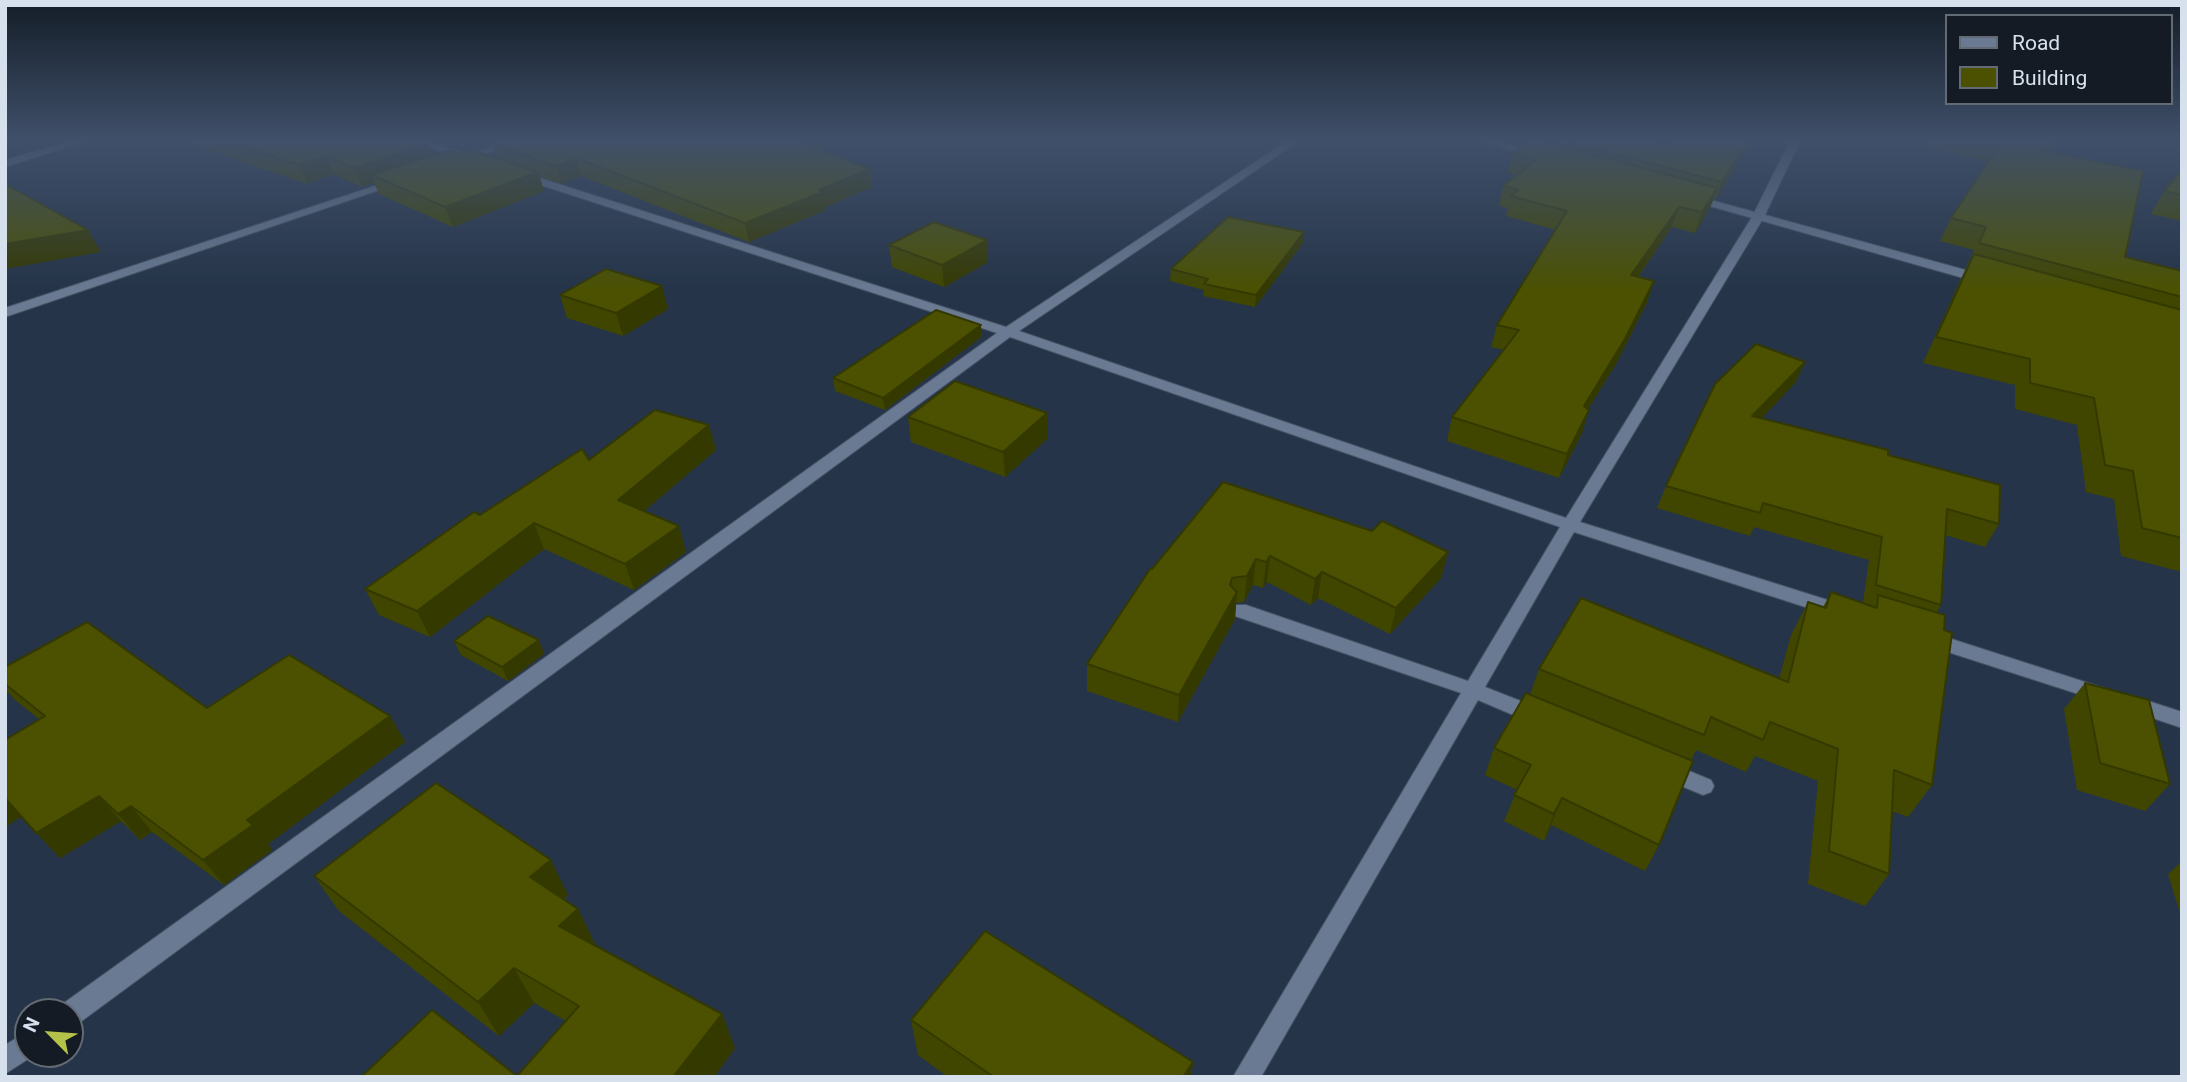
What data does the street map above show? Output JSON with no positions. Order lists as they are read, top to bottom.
{
  "legend": ["Road", "Building"],
  "north": "top left"
}
